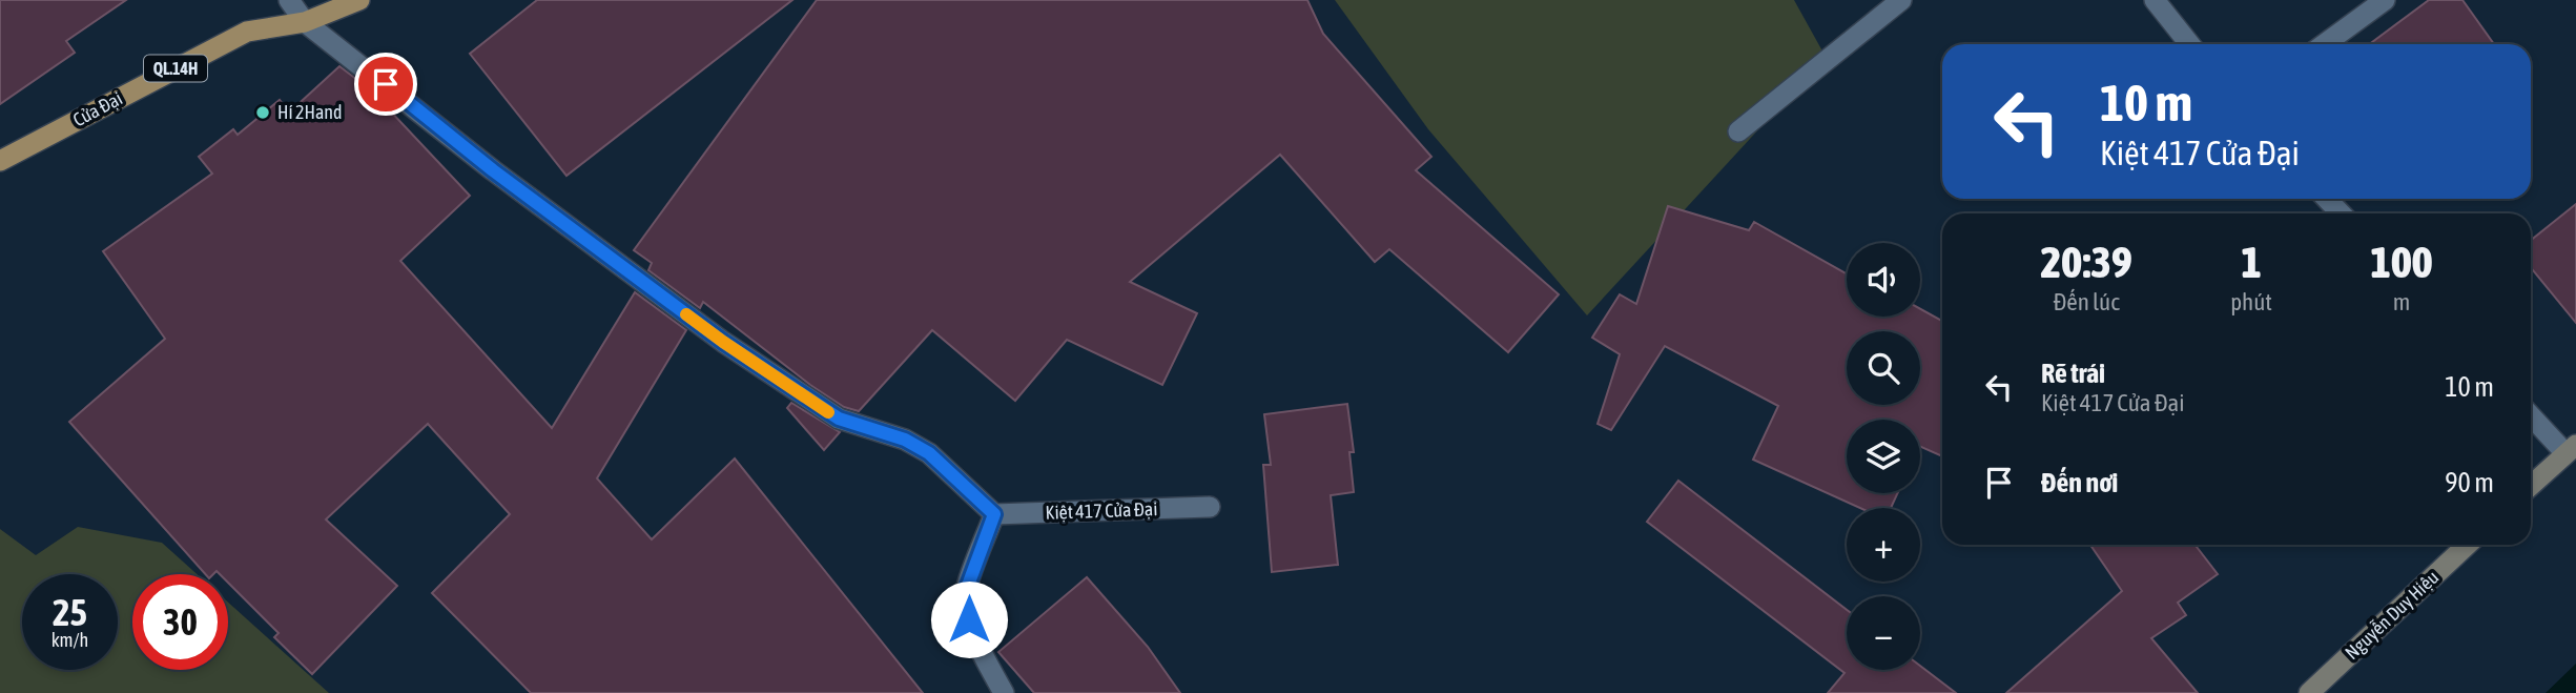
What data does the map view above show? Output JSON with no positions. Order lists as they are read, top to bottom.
{
  "streets": {
    "main road": ["QL.14H", "Cửa Đại", "Nguyễn Duy Hiệu"],
    "street": ["Kiệt 417 Cửa Đại"]
  },
  "places": ["Hí 2Hand"],
  "page": {
    "turn": ["10 m", "Kiệt 417 Cửa Đại"],
    "eta": [
      "20:39",
      "Đến lúc",
      "1",
      "phút",
      "100",
      "m"
    ],
    "map_buttons": ["+", "−"],
    "list": [
      {
        "name": "Rẽ trái",
        "note": "Kiệt 417 Cửa Đại",
        "value": "10 m"
      },
      {
        "name": "Đến nơi",
        "value": "90 m"
      }
    ],
    "speed": "25 km/h",
    "limit": "30"
  }
}
